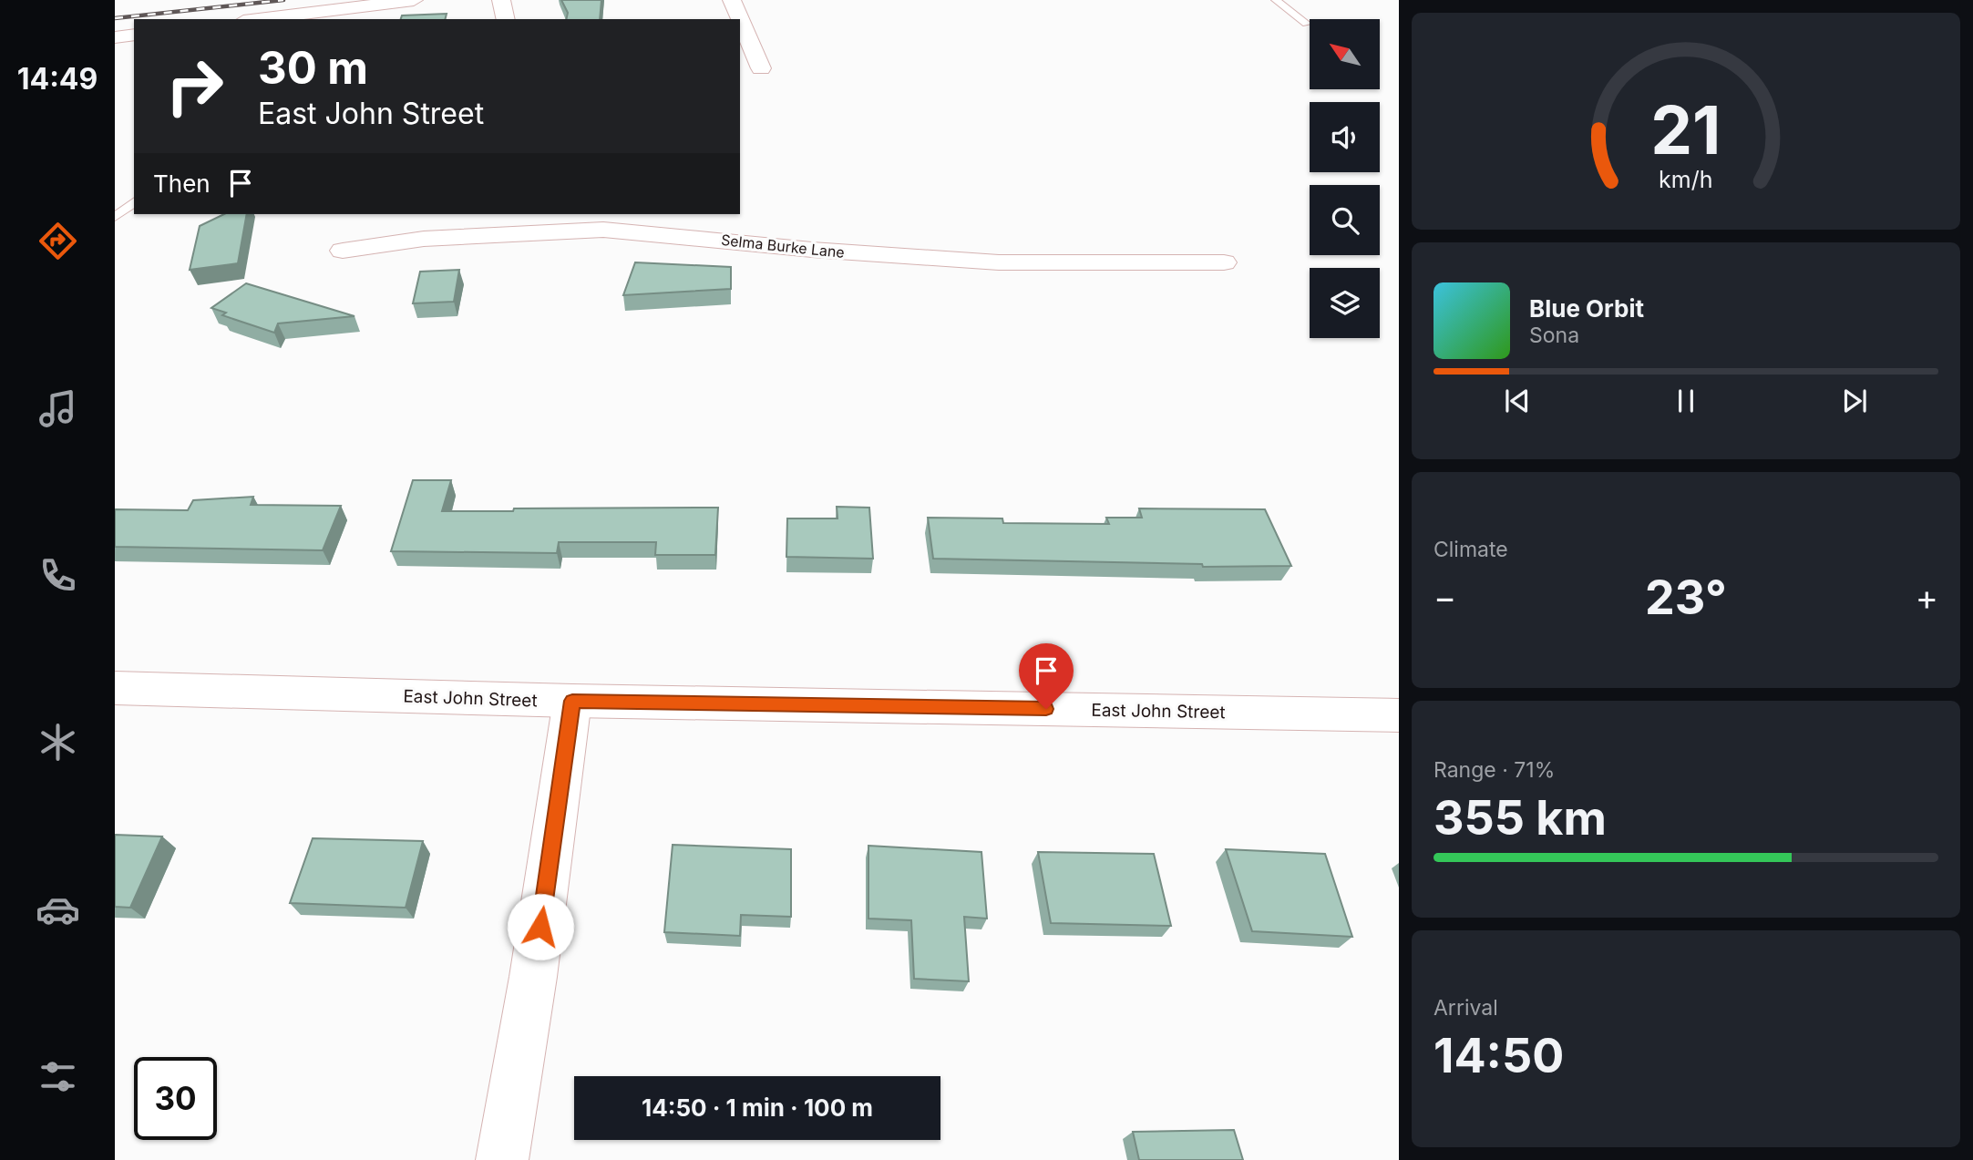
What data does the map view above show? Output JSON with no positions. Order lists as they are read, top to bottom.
{
  "streets": {
    "street": ["Selma Burke Lane", "East John Street"]
  },
  "north": "top left",
  "page": {
    "tabs": "14:49",
    "turn": ["30 m", "East John Street"],
    "then": "Then",
    "song": ["Blue Orbit", "Sona"],
    "tile": [
      "Climate",
      ["Range · 71%", "355 km"],
      ["Arrival", "14:50"]
    ],
    "heat": ["−", "23°", "+"],
    "limit": "30",
    "trip": "14:50 · 1 min · 100 m",
    "gauge": ["21", "km/h"]
  }
}
